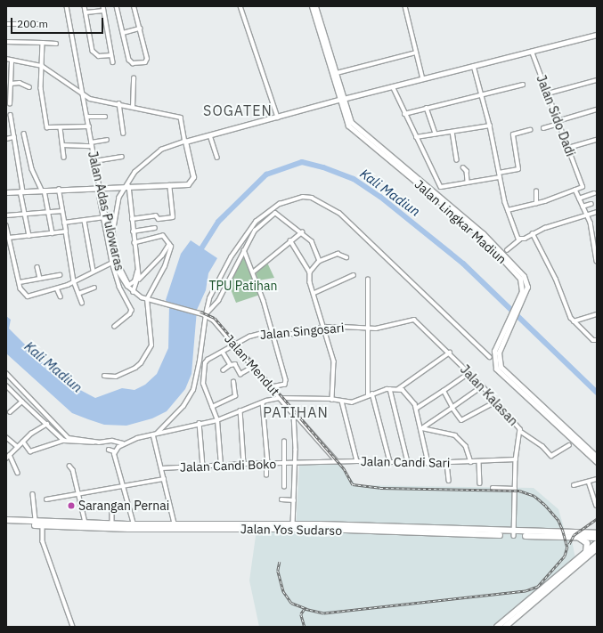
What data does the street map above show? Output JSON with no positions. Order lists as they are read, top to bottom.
{
  "streets": {
    "highway": ["Jalan Yos Sudarso"],
    "main road": ["Jalan Lingkar Madiun"],
    "street": [
      "Jalan Sido Dadi",
      "Jalan Adas Pulowaras",
      "Jalan Singosari",
      "Jalan Mendut",
      "Jalan Kalasan",
      "Jalan Candi Sari",
      "Jalan Candi Boko"
    ]
  },
  "crossings": [
    ["Jalan Adas Pulowaras", "Jalan Mendut"],
    ["Jalan Singosari", "Jalan Mendut"],
    ["Jalan Singosari", "Jalan Kalasan"],
    ["Jalan Mendut", "Jalan Candi Sari"],
    ["Jalan Kalasan", "Jalan Candi Sari"],
    ["Jalan Kalasan", "Jalan Yos Sudarso"],
    ["Jalan Candi Sari", "Jalan Candi Boko"]
  ],
  "districts": ["SOGATEN", "PATIHAN"],
  "water": ["Kali Madiun"],
  "parks": ["TPU Patihan"],
  "places": ["Sarangan Pernai"],
  "scale_bar": "200 m"
}
